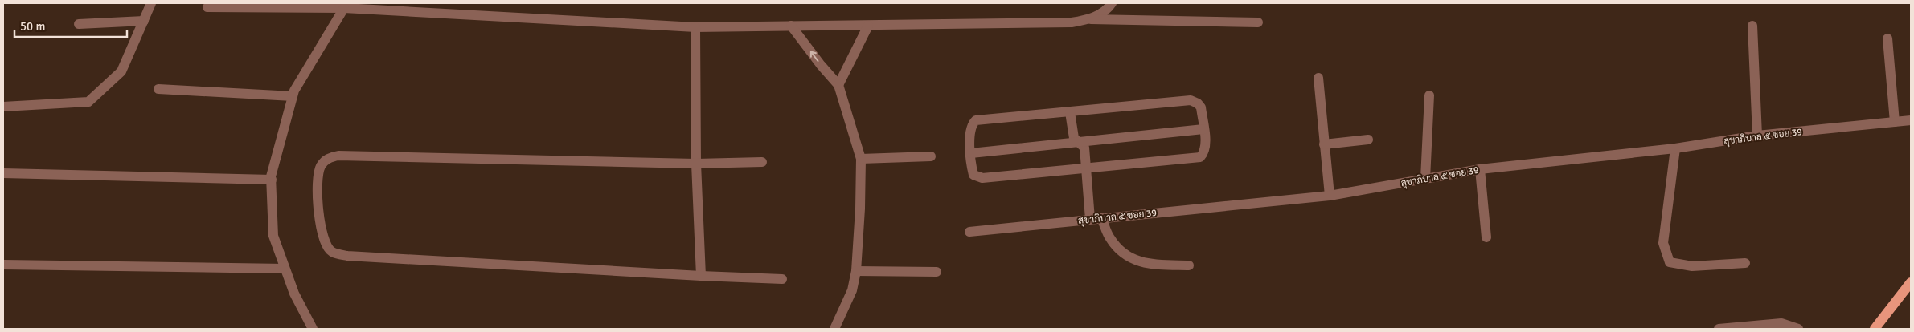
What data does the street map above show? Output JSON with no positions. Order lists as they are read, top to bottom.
{
  "streets": {
    "street": ["สุขาภิบาล ๕ ซอย 39"]
  },
  "scale_bar": "50 m"
}
